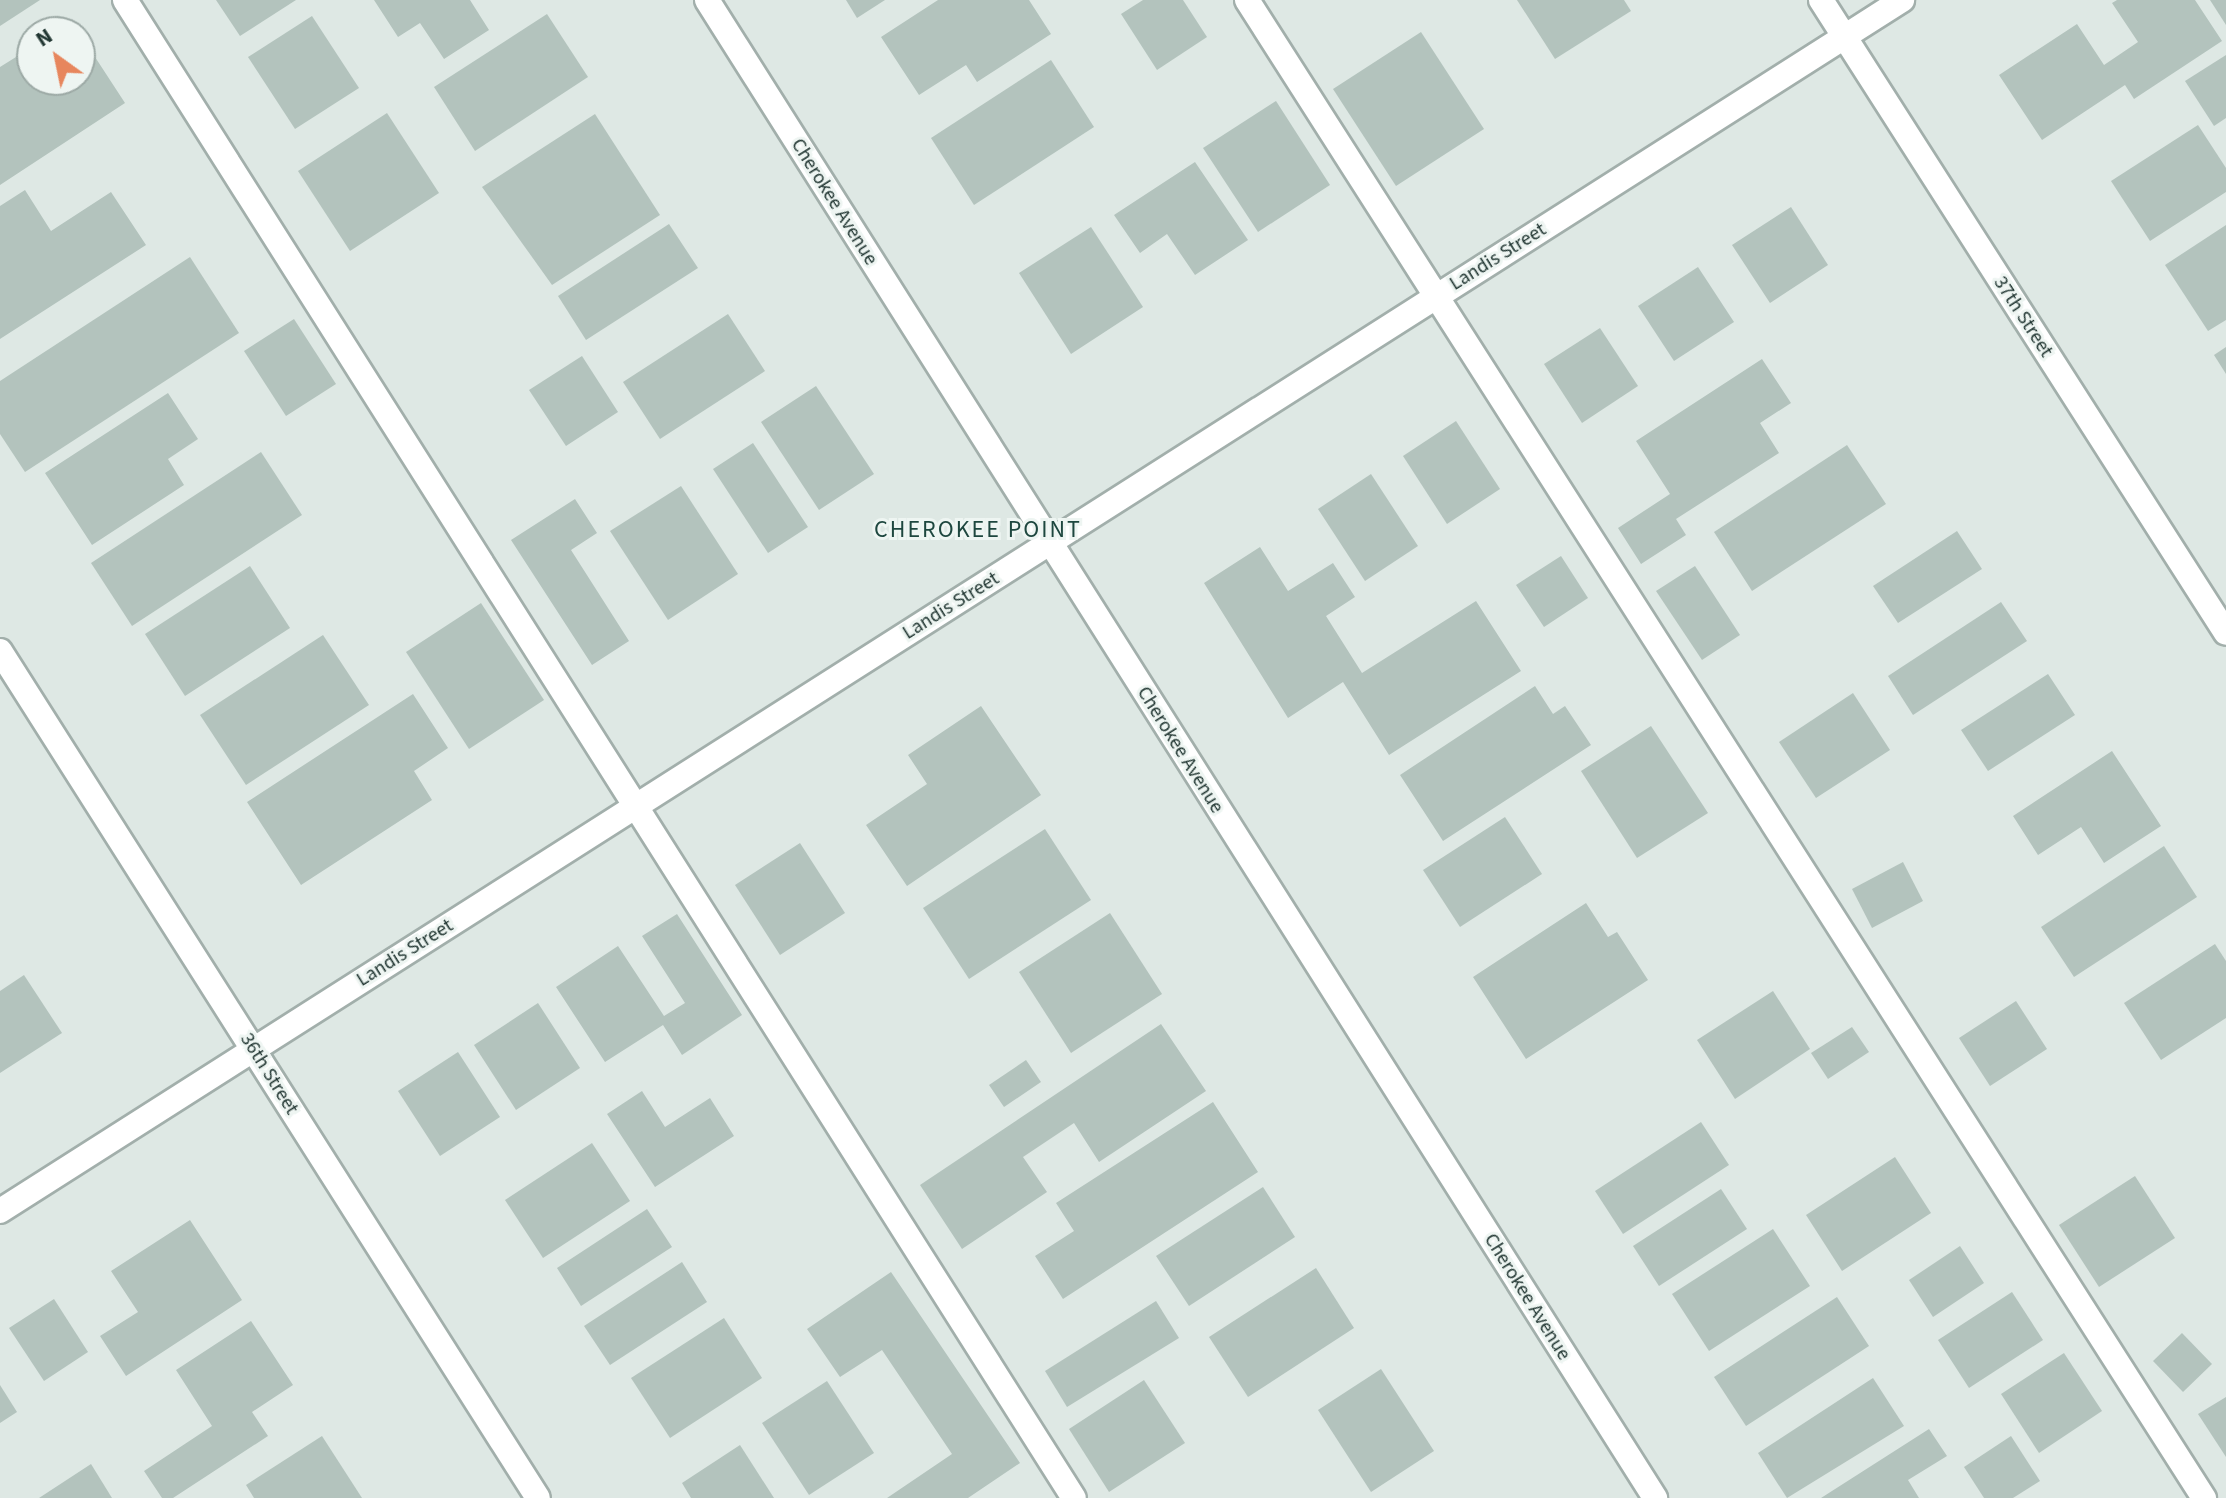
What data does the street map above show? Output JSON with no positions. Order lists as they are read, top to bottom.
{
  "streets": {
    "street": [
      "Cherokee Avenue",
      "Landis Street",
      "37th Street",
      "36th Street"
    ]
  },
  "crossings": [
    ["Cherokee Avenue", "Landis Street"],
    ["Landis Street", "37th Street"],
    ["Landis Street", "36th Street"]
  ],
  "districts": ["CHEROKEE POINT"],
  "north": "top left"
}
